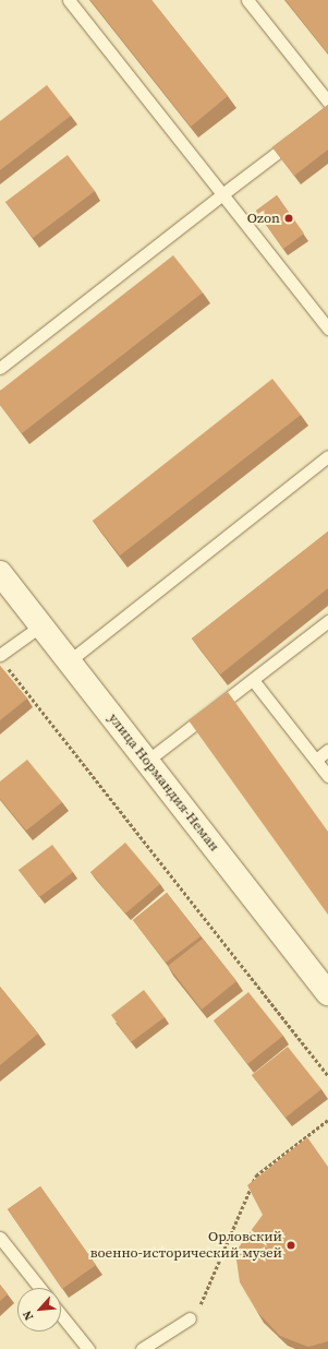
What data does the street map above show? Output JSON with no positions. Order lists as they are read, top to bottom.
{
  "streets": {
    "street": ["улица Нормандия-Неман"]
  },
  "places": ["Ozon", "Орловский военно-исторический музей"],
  "north": "bottom left"
}
